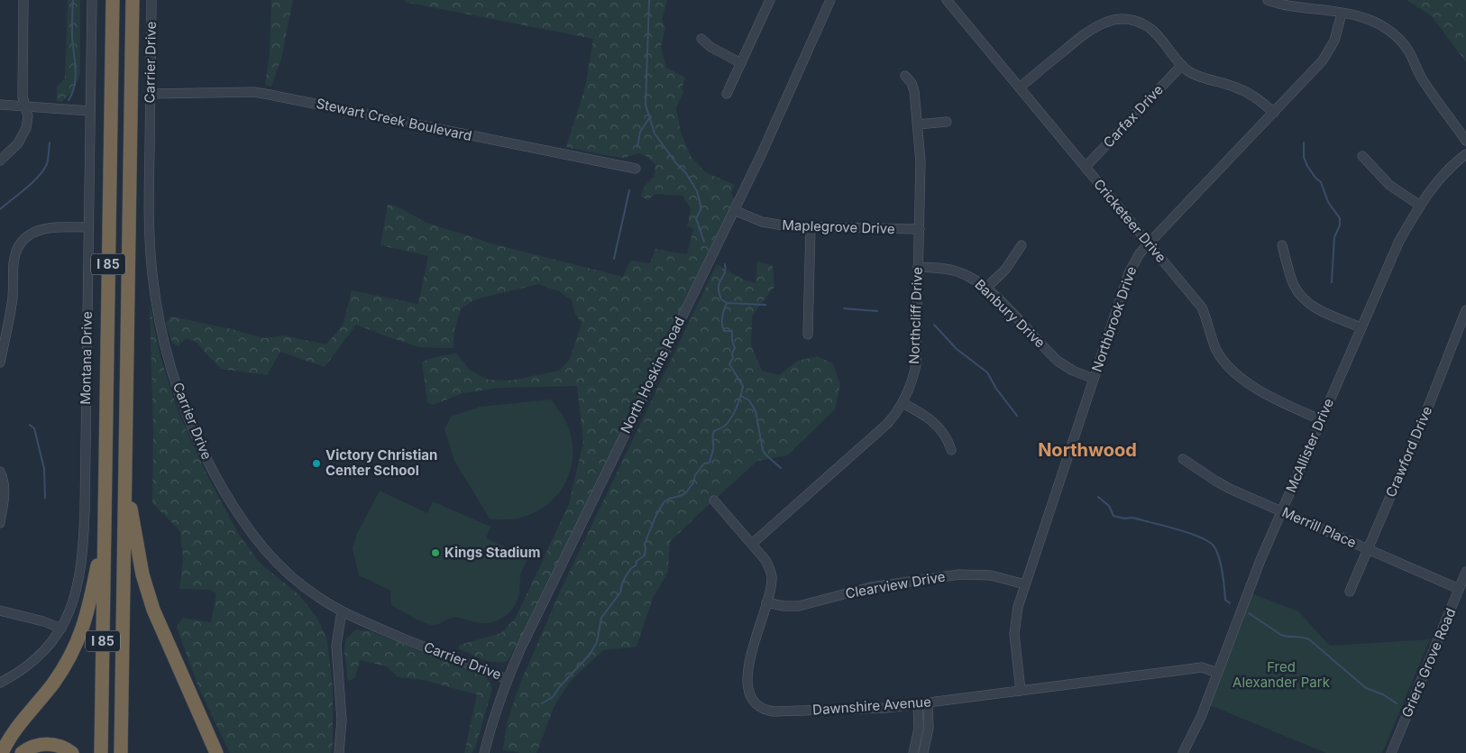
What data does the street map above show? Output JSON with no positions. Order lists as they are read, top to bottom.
{
  "streets": {
    "highway": ["I 85"],
    "street": [
      "Carrier Drive",
      "Carfax Drive",
      "Stewart Creek Boulevard",
      "Cricketeer Drive",
      "Maplegrove Drive",
      "Banbury Drive",
      "Northcliff Drive",
      "Northbrook Drive",
      "Montana Drive",
      "North Hoskins Road",
      "McAllister Drive",
      "Crawford Drive",
      "Merrill Place",
      "Clearview Drive",
      "Griers Grove Road",
      "Dawnshire Avenue"
    ]
  },
  "crossings": [
    ["Carrier Drive", "Stewart Creek Boulevard"],
    ["Carrier Drive", "North Hoskins Road"],
    ["Carfax Drive", "Cricketeer Drive"],
    ["Cricketeer Drive", "Northbrook Drive"],
    ["Cricketeer Drive", "McAllister Drive"],
    ["Maplegrove Drive", "Northcliff Drive"],
    ["Maplegrove Drive", "North Hoskins Road"],
    ["Banbury Drive", "Northcliff Drive"],
    ["Banbury Drive", "Northbrook Drive"],
    ["Northcliff Drive", "Dawnshire Avenue"],
    ["Northbrook Drive", "Clearview Drive"],
    ["Northbrook Drive", "Dawnshire Avenue"],
    ["McAllister Drive", "Merrill Place"],
    ["McAllister Drive", "Dawnshire Avenue"],
    ["Crawford Drive", "Merrill Place"],
    ["Merrill Place", "Griers Grove Road"],
    ["Clearview Drive", "Dawnshire Avenue"]
  ],
  "districts": ["Northwood"],
  "parks": ["Fred Alexander Park"],
  "places": ["Victory Christian Center School", "Kings Stadium"]
}
